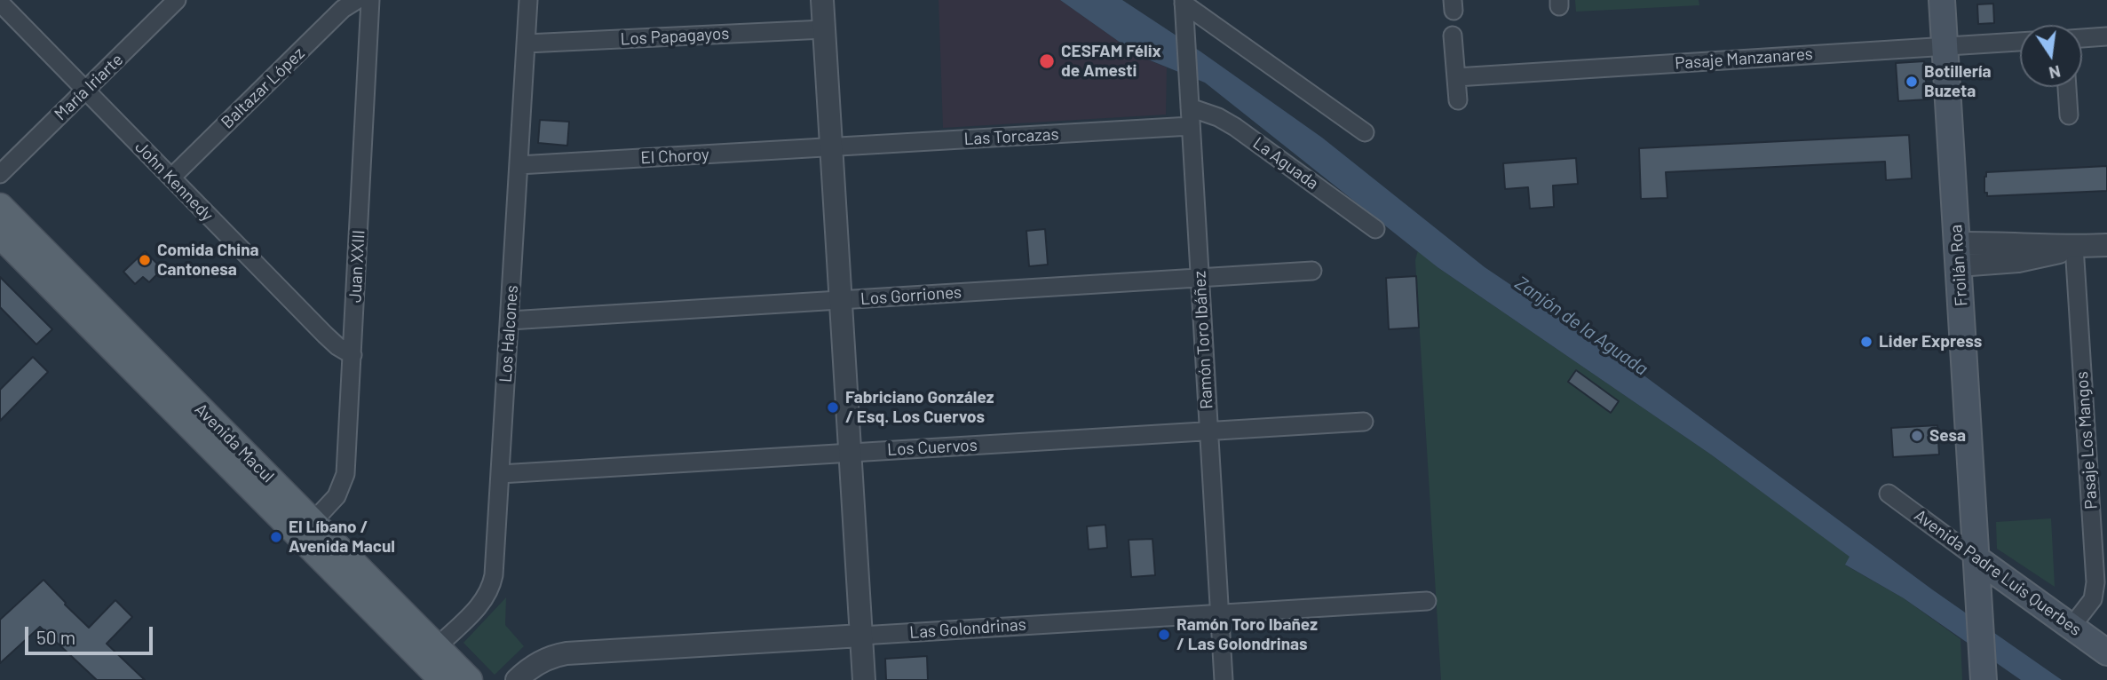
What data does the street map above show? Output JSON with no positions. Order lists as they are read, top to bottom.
{
  "streets": {
    "main road": ["Froilán Roa", "Avenida Macul", "Avenida Padre Luis Querbes"],
    "street": [
      "Los Papagayos",
      "Pasaje Manzanares",
      "María Iriarte",
      "Baltazar López",
      "Las Torcazas",
      "El Choroy",
      "La Aguada",
      "John Kennedy",
      "Juan XXIII",
      "Los Gorriones",
      "Los Halcones",
      "Ramón Toro Ibáñez",
      "Pasaje Los Mangos",
      "Los Cuervos",
      "Las Golondrinas"
    ]
  },
  "crossings": [
    ["Los Papagayos", "Los Halcones"],
    ["Pasaje Manzanares", "Froilán Roa"],
    ["María Iriarte", "John Kennedy"],
    ["Baltazar López", "John Kennedy"],
    ["Las Torcazas", "El Choroy"],
    ["Las Torcazas", "Ramón Toro Ibáñez"],
    ["El Choroy", "Los Halcones"],
    ["La Aguada", "Ramón Toro Ibáñez"],
    ["John Kennedy", "Juan XXIII"],
    ["Froilán Roa", "Avenida Padre Luis Querbes"],
    ["Juan XXIII", "Avenida Macul"],
    ["Los Gorriones", "Los Halcones"],
    ["Los Gorriones", "Ramón Toro Ibáñez"],
    ["Los Halcones", "Avenida Macul"],
    ["Los Halcones", "Los Cuervos"],
    ["Ramón Toro Ibáñez", "Los Cuervos"],
    ["Ramón Toro Ibáñez", "Las Golondrinas"],
    ["Pasaje Los Mangos", "Avenida Padre Luis Querbes"]
  ],
  "water": ["Zanjón de la Aguada"],
  "places": [
    "CESFAM Félix de Amesti",
    "Botillería Buzeta",
    "Comida China Cantonesa",
    "Lider Express",
    "Fabriciano González / Esq. Los Cuervos",
    "Sesa",
    "El Líbano / Avenida Macul",
    "Ramón Toro Ibañez / Las Golondrinas"
  ],
  "scale_bar": "50 m",
  "north": "bottom"
}
